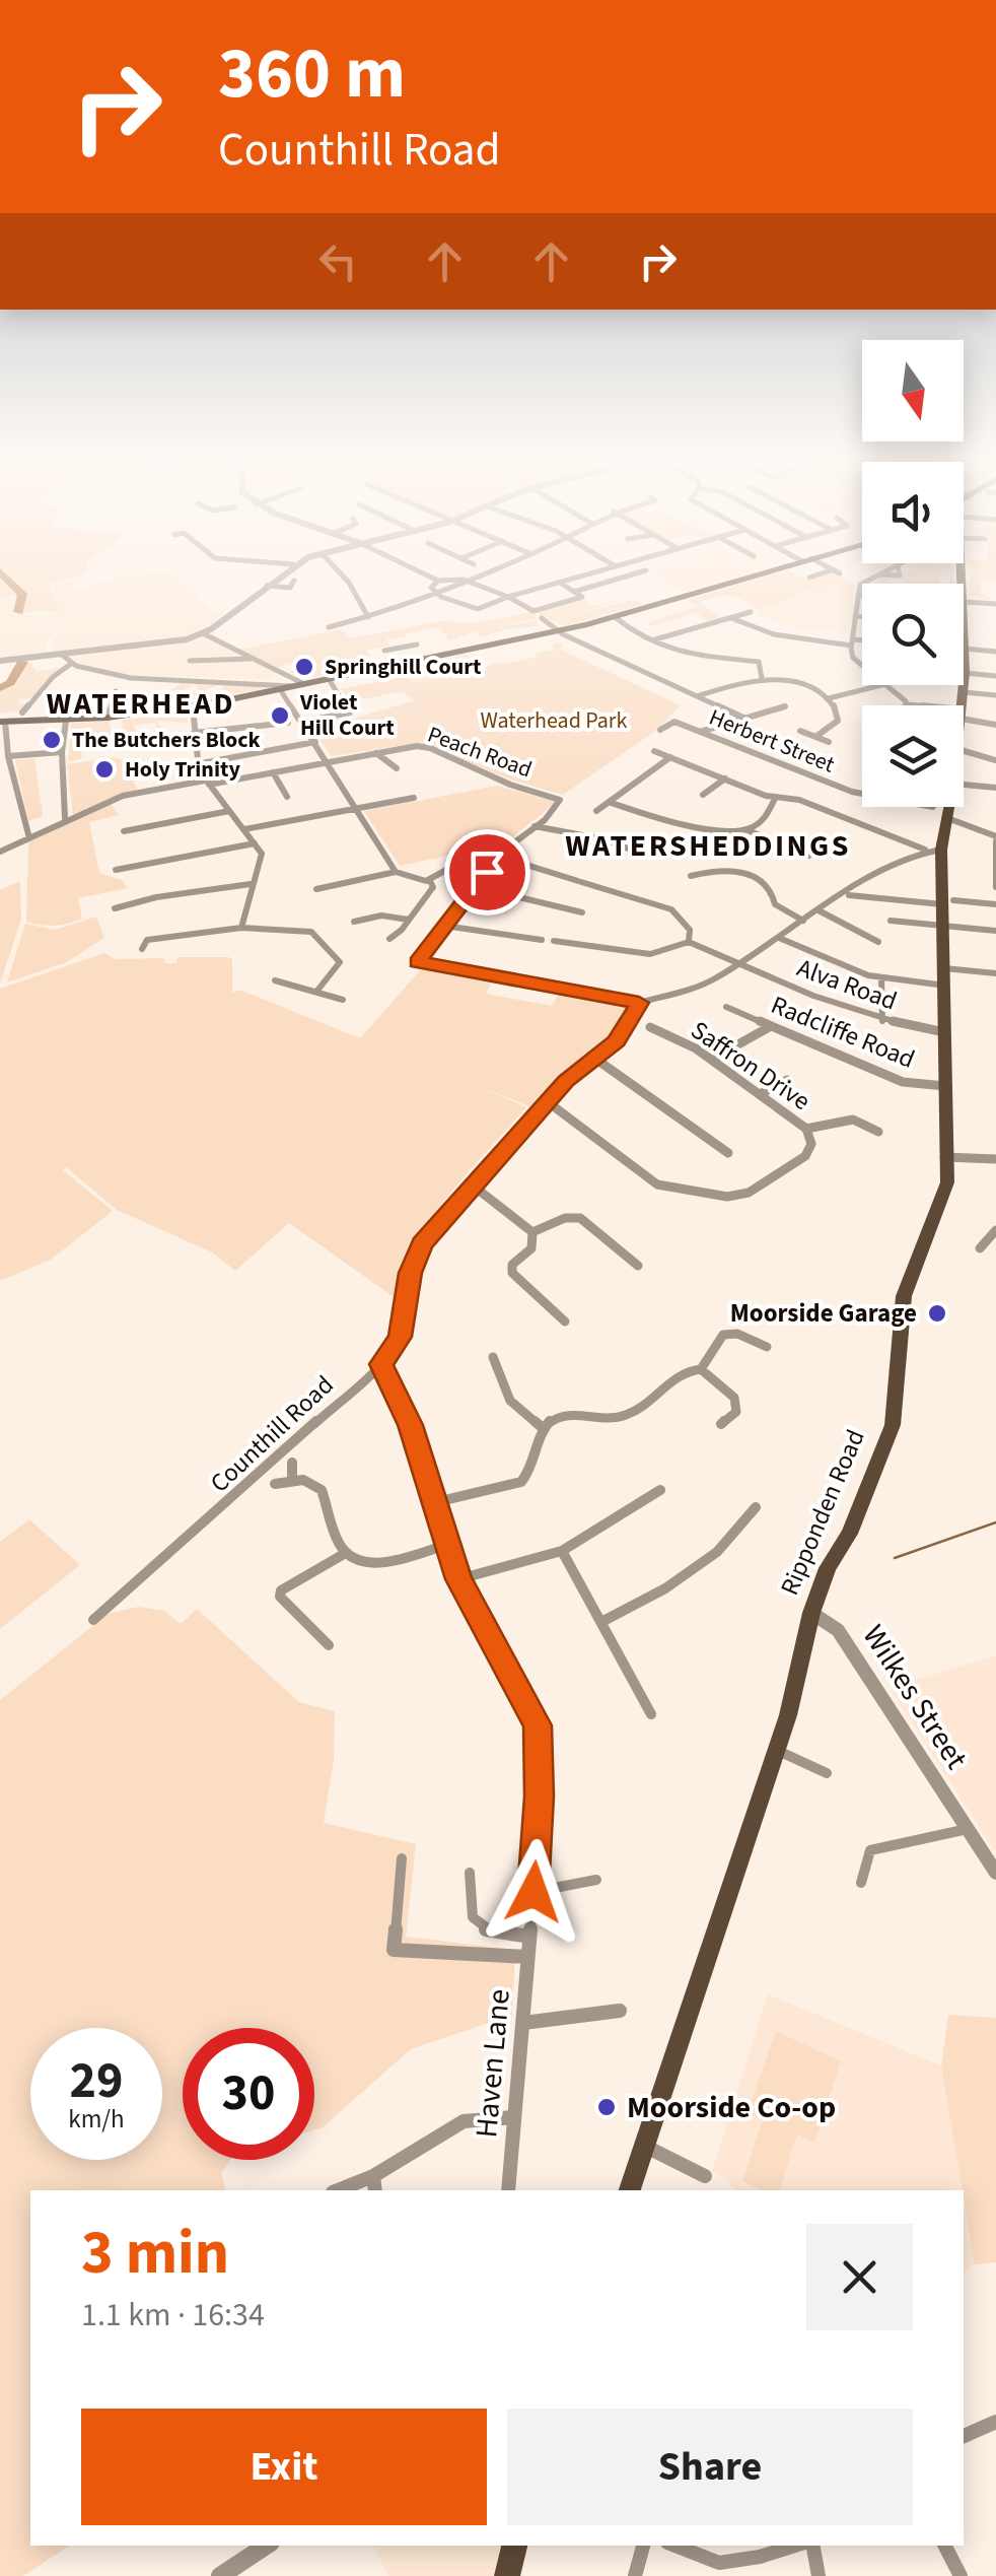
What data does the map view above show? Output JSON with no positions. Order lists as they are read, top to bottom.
{
  "streets": {
    "main road": ["Ripponden Road"],
    "street": [
      "Herbert Street",
      "Peach Road",
      "Alva Road",
      "Radcliffe Road",
      "Saffron Drive",
      "Counthill Road",
      "Wilkes Street",
      "Haven Lane"
    ]
  },
  "crossings": [
    ["Herbert Street", "Ripponden Road"],
    ["Alva Road", "Ripponden Road"],
    ["Radcliffe Road", "Ripponden Road"],
    ["Saffron Drive", "Counthill Road"],
    ["Counthill Road", "Haven Lane"],
    ["Ripponden Road", "Wilkes Street"]
  ],
  "districts": ["WATERHEAD", "WATERSHEDDINGS"],
  "parks": ["Waterhead Park"],
  "places": [
    "Springhill Court",
    "Violet Hill Court",
    "The Butchers Block",
    "Holy Trinity",
    "Moorside Garage",
    "Moorside Co-op"
  ],
  "north": "bottom",
  "page": {
    "turn": ["360 m", "Counthill Road"],
    "speed": "29 km/h",
    "limit": "30",
    "heading": ["3 min", "1.1 km · 16:34"],
    "buttons": ["Exit", "Share"]
  }
}
